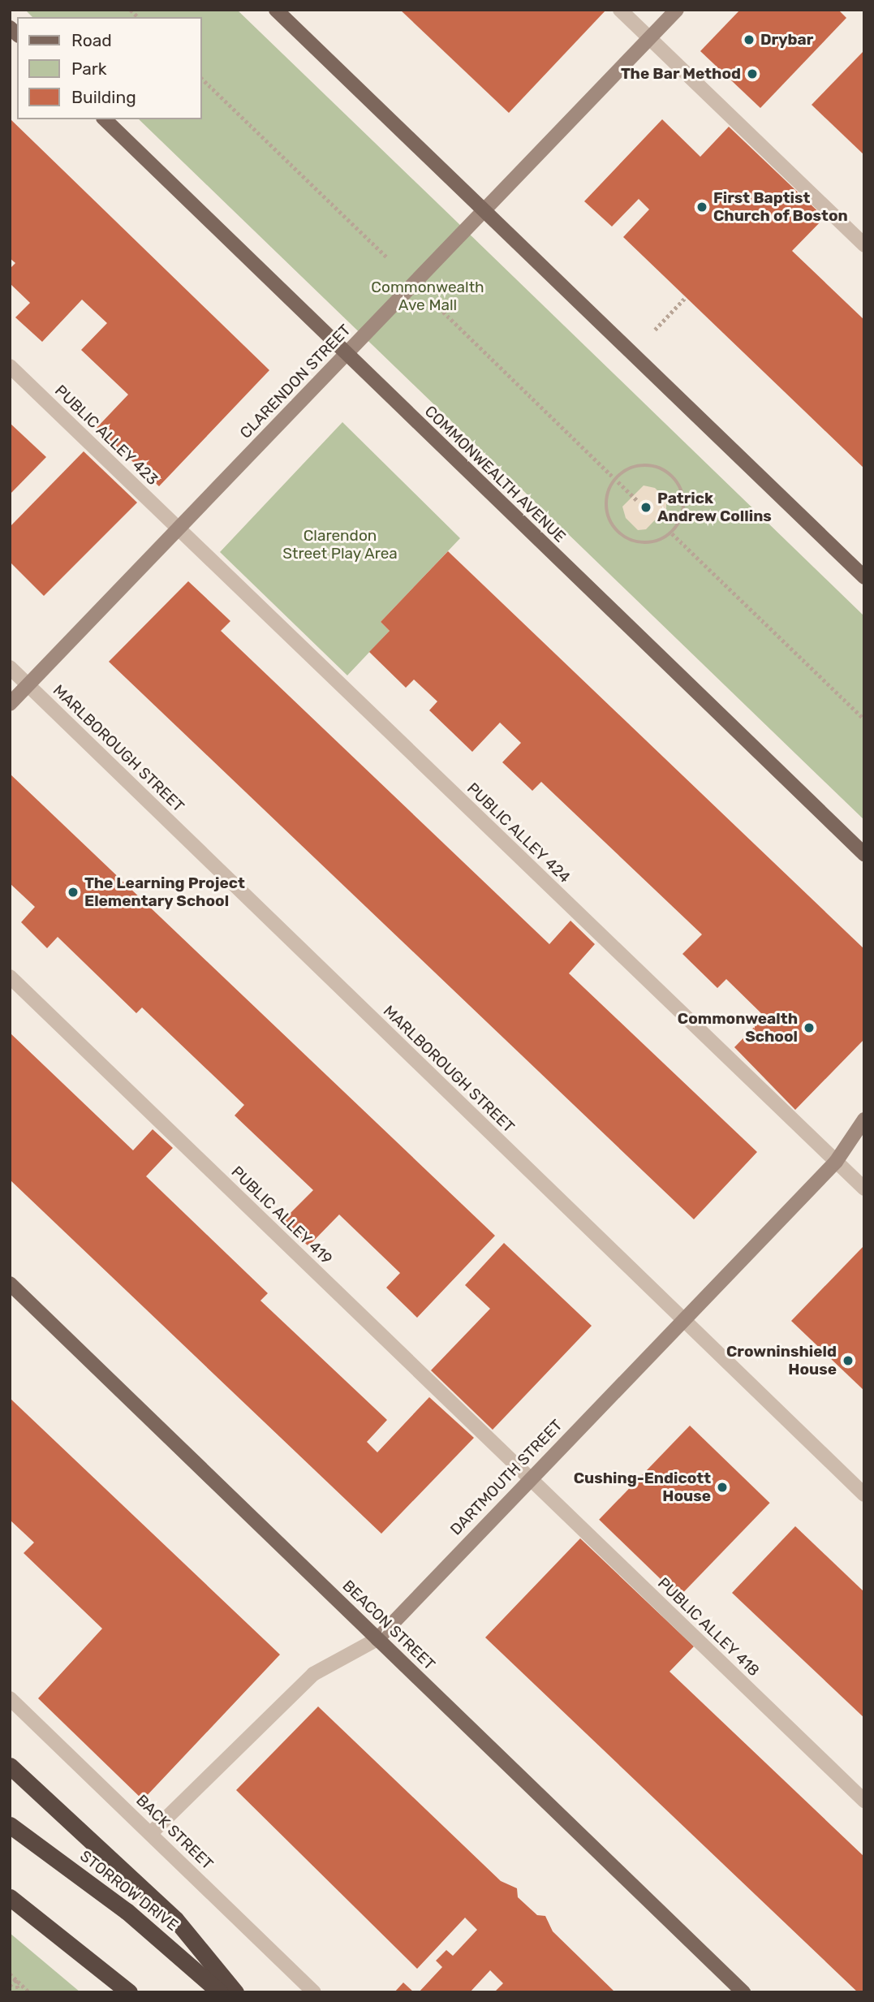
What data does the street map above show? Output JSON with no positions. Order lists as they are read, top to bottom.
{
  "streets": {
    "highway": ["STORROW DRIVE"],
    "main road": [
      "CLARENDON STREET",
      "COMMONWEALTH AVENUE",
      "DARTMOUTH STREET",
      "BEACON STREET"
    ],
    "street": [
      "PUBLIC ALLEY 423",
      "MARLBOROUGH STREET",
      "PUBLIC ALLEY 424",
      "PUBLIC ALLEY 419",
      "PUBLIC ALLEY 418",
      "BACK STREET"
    ]
  },
  "crossings": [
    ["CLARENDON STREET", "PUBLIC ALLEY 423"],
    ["CLARENDON STREET", "COMMONWEALTH AVENUE"],
    ["CLARENDON STREET", "MARLBOROUGH STREET"],
    ["CLARENDON STREET", "PUBLIC ALLEY 424"],
    ["PUBLIC ALLEY 423", "PUBLIC ALLEY 424"],
    ["MARLBOROUGH STREET", "DARTMOUTH STREET"],
    ["PUBLIC ALLEY 424", "DARTMOUTH STREET"],
    ["PUBLIC ALLEY 419", "DARTMOUTH STREET"],
    ["PUBLIC ALLEY 419", "PUBLIC ALLEY 418"],
    ["DARTMOUTH STREET", "BEACON STREET"],
    ["DARTMOUTH STREET", "PUBLIC ALLEY 418"],
    ["DARTMOUTH STREET", "BACK STREET"]
  ],
  "parks": ["Commonwealth Ave Mall", "Clarendon Street Play Area"],
  "places": [
    "Drybar",
    "The Bar Method",
    "First Baptist Church of Boston",
    "Patrick Andrew Collins",
    "The Learning Project Elementary School",
    "Commonwealth School",
    "Crowninshield House",
    "Cushing-Endicott House"
  ],
  "legend": ["Road", "Park", "Building"]
}
